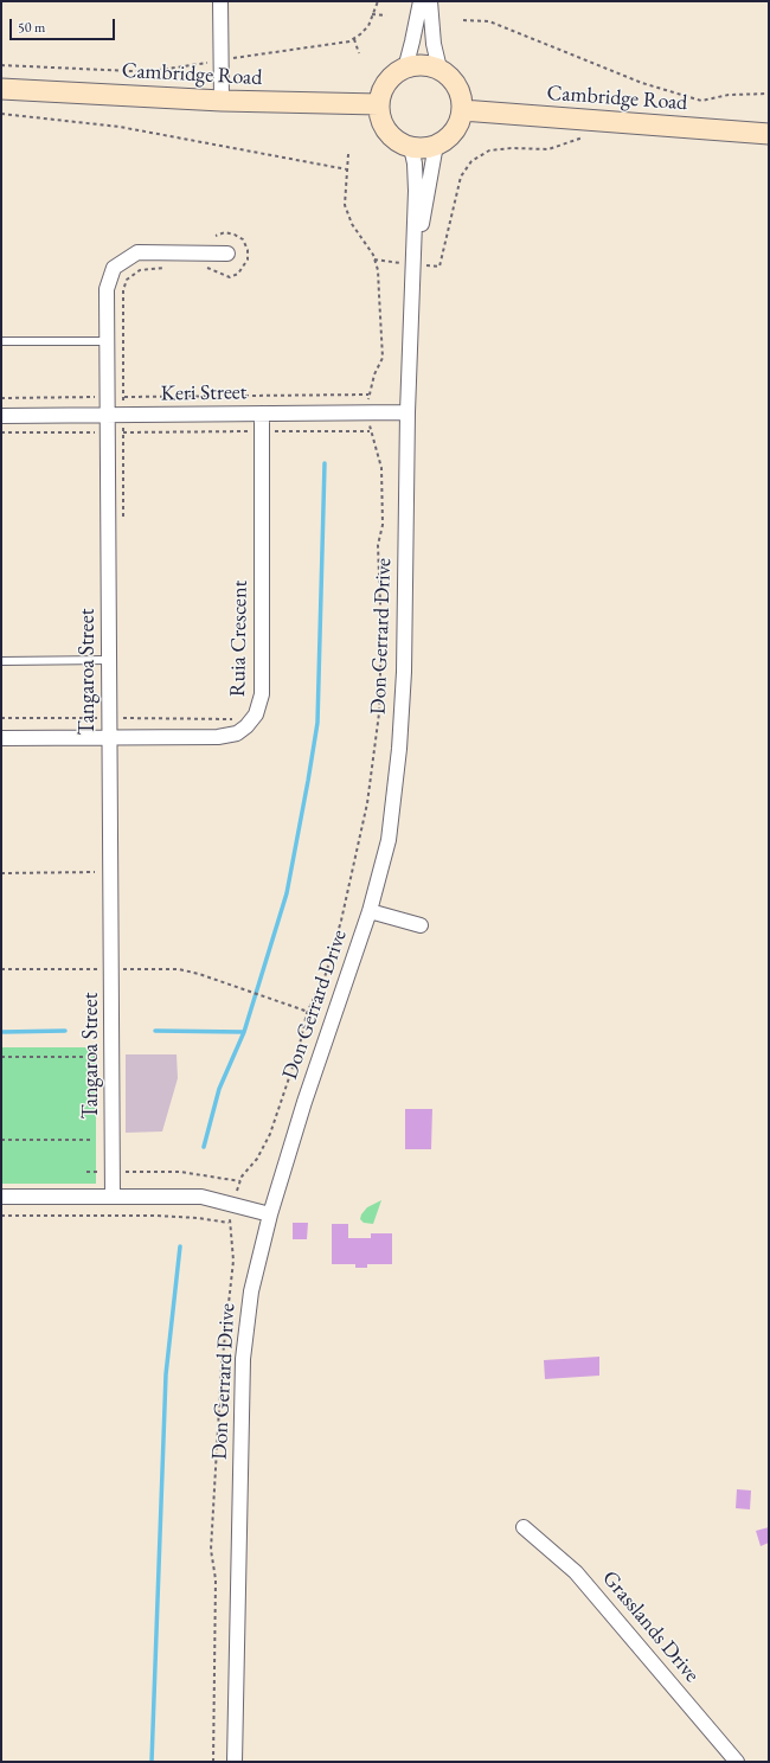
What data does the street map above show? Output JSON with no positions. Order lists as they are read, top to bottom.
{
  "streets": {
    "main road": ["Cambridge Road"],
    "street": [
      "Keri Street",
      "Don Gerrard Drive",
      "Ruia Crescent",
      "Tangaroa Street",
      "Grasslands Drive"
    ]
  },
  "crossings": [
    ["Cambridge Road", "Don Gerrard Drive"],
    ["Keri Street", "Don Gerrard Drive"],
    ["Keri Street", "Ruia Crescent"],
    ["Keri Street", "Tangaroa Street"],
    ["Ruia Crescent", "Tangaroa Street"]
  ],
  "scale_bar": "50 m"
}
